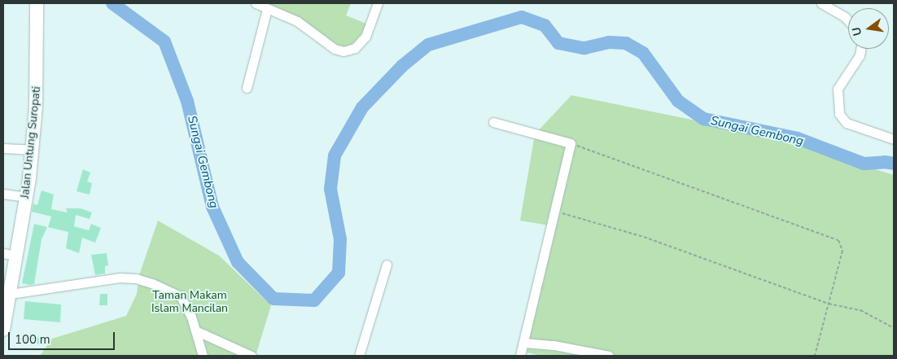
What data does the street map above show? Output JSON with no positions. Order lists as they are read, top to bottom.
{
  "streets": {
    "highway": ["Jalan Untung Suropati"]
  },
  "water": ["Sungai Gembong"],
  "parks": ["Taman Makam Islam Mancilan"],
  "scale_bar": "100 m",
  "north": "left"
}
